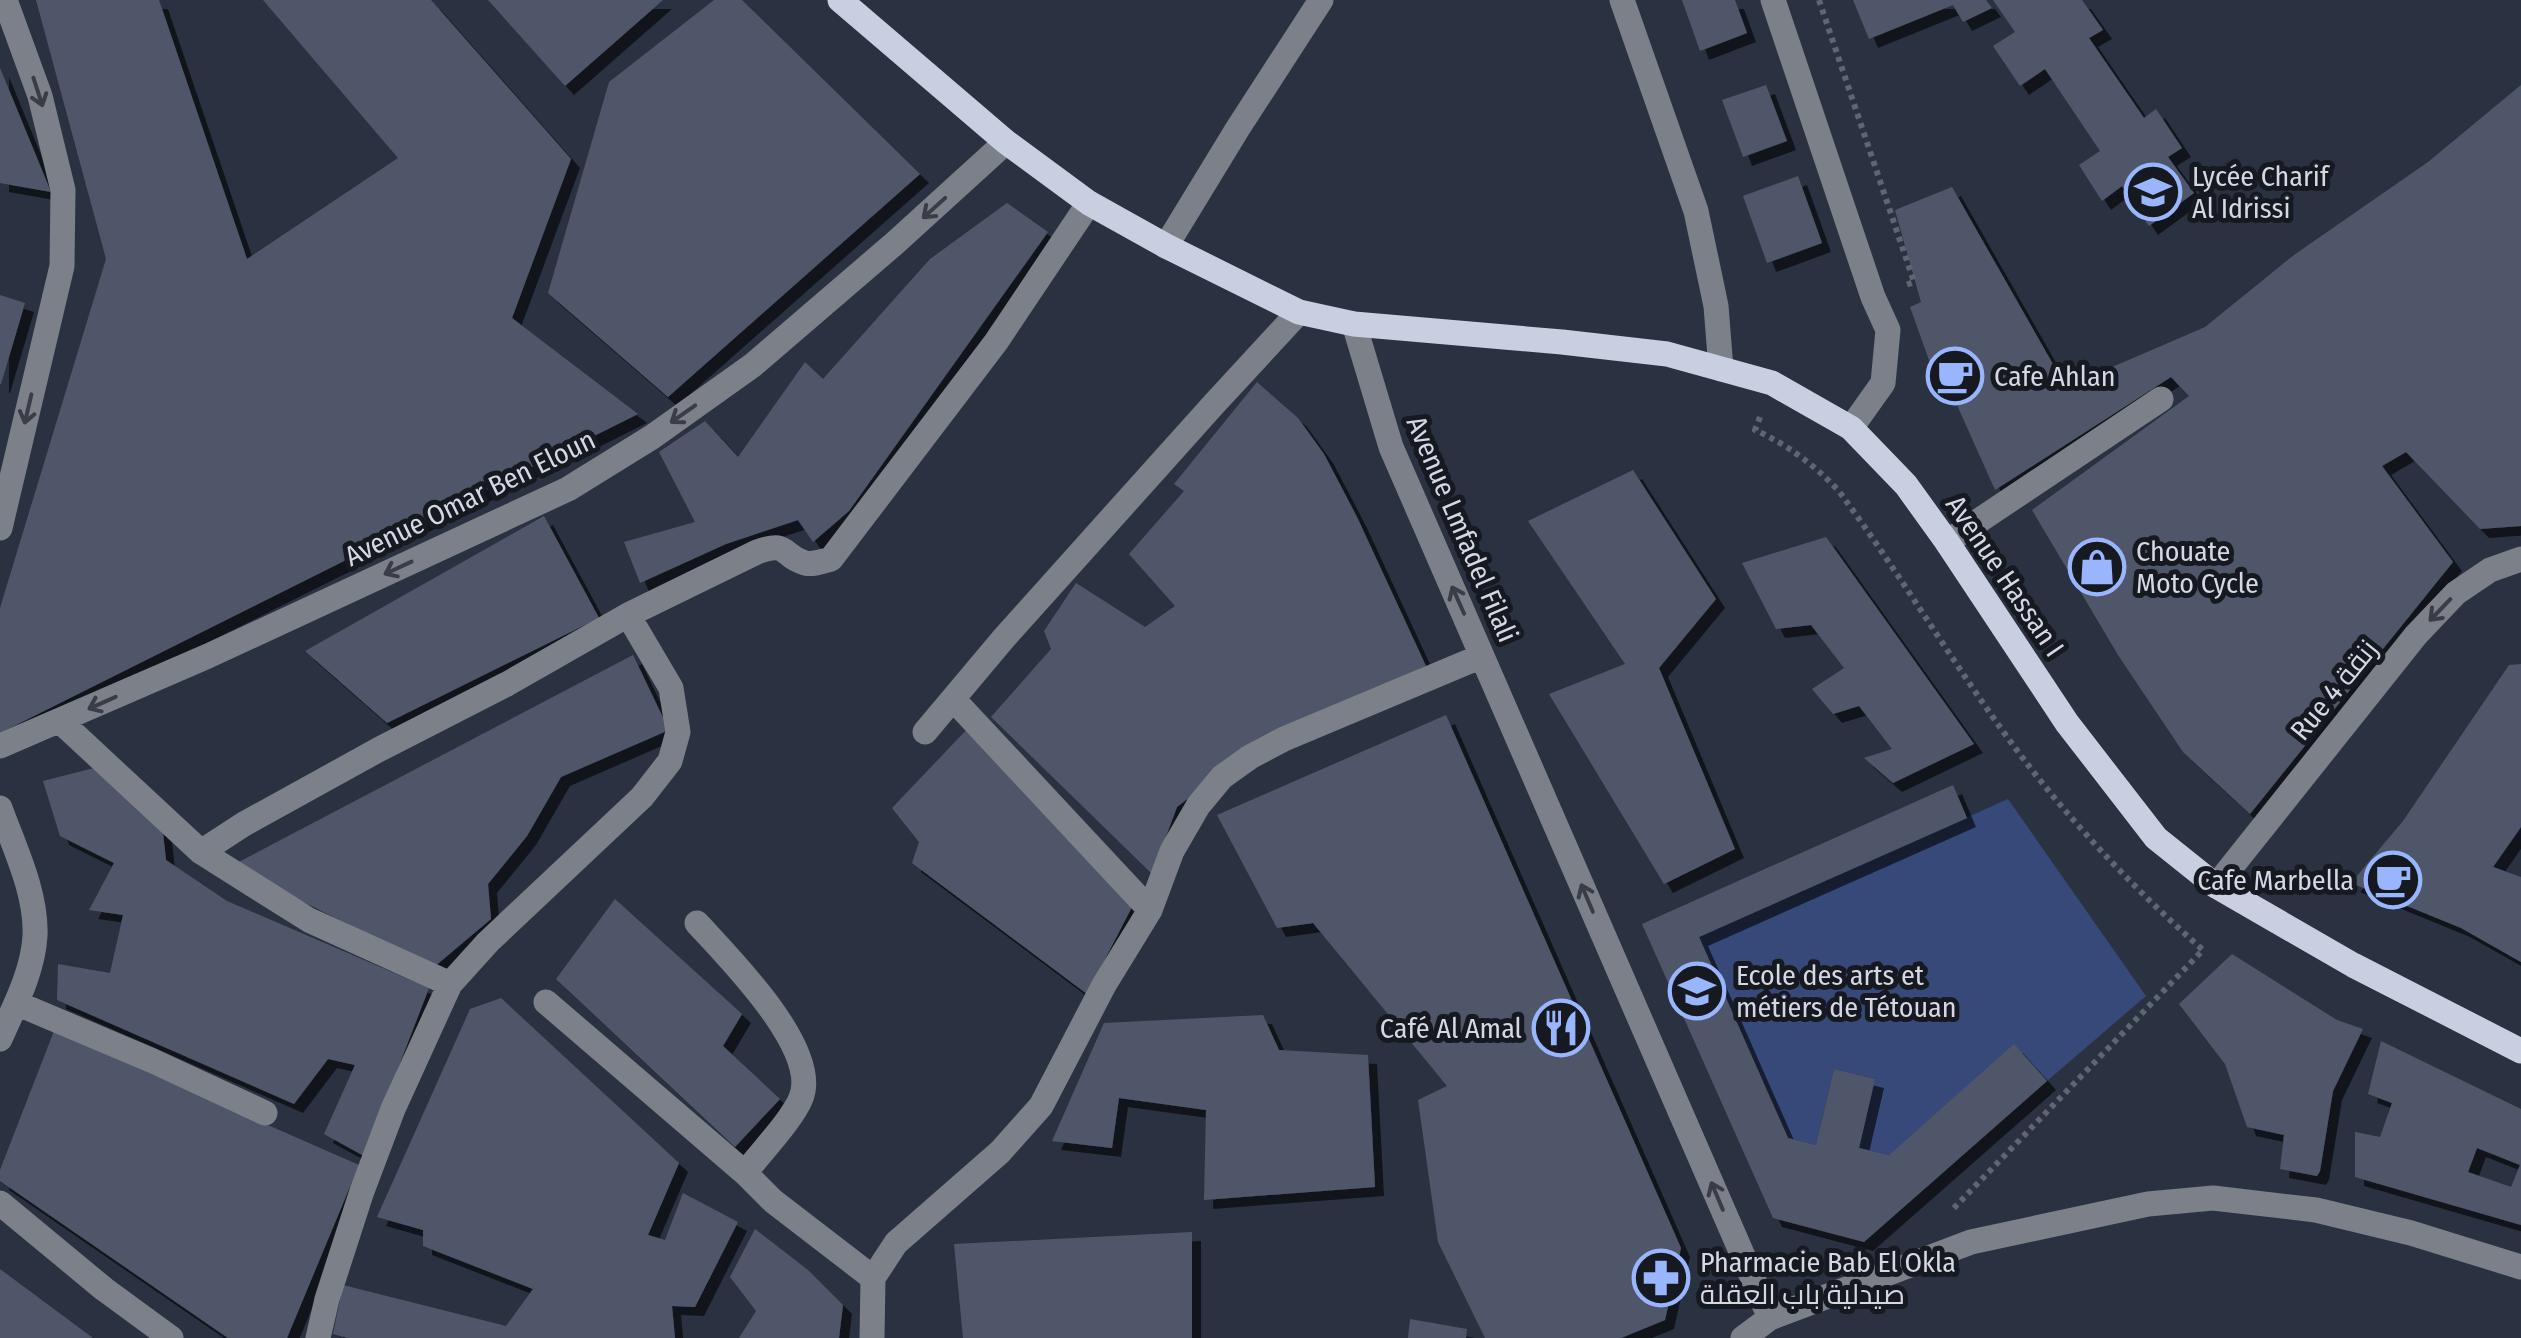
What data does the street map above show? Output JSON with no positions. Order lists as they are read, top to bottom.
{
  "streets": {
    "main road": ["Avenue Hassan I"],
    "street": ["Avenue Omar Ben Eloun", "Avenue Lmfadel Filali", "Rue 4 زنقة"]
  },
  "crossings": [
    ["Avenue Lmfadel Filali", "Avenue Hassan I"],
    ["Avenue Hassan I", "Rue 4 زنقة"]
  ],
  "one_way": ["Avenue Lmfadel Filali", "Rue 4 زنقة"],
  "places": {
    "school or university": ["Lycée Charif Al Idrissi", "Ecole des arts et métiers de Tétouan"],
    "cafe": ["Cafe Ahlan", "Cafe Marbella"],
    "shop": ["Chouate Moto Cycle"],
    "restaurant": ["Café Al Amal"],
    "pharmacy": ["Pharmacie Bab El Okla صيدلية باب العقلة"]
  }
}
